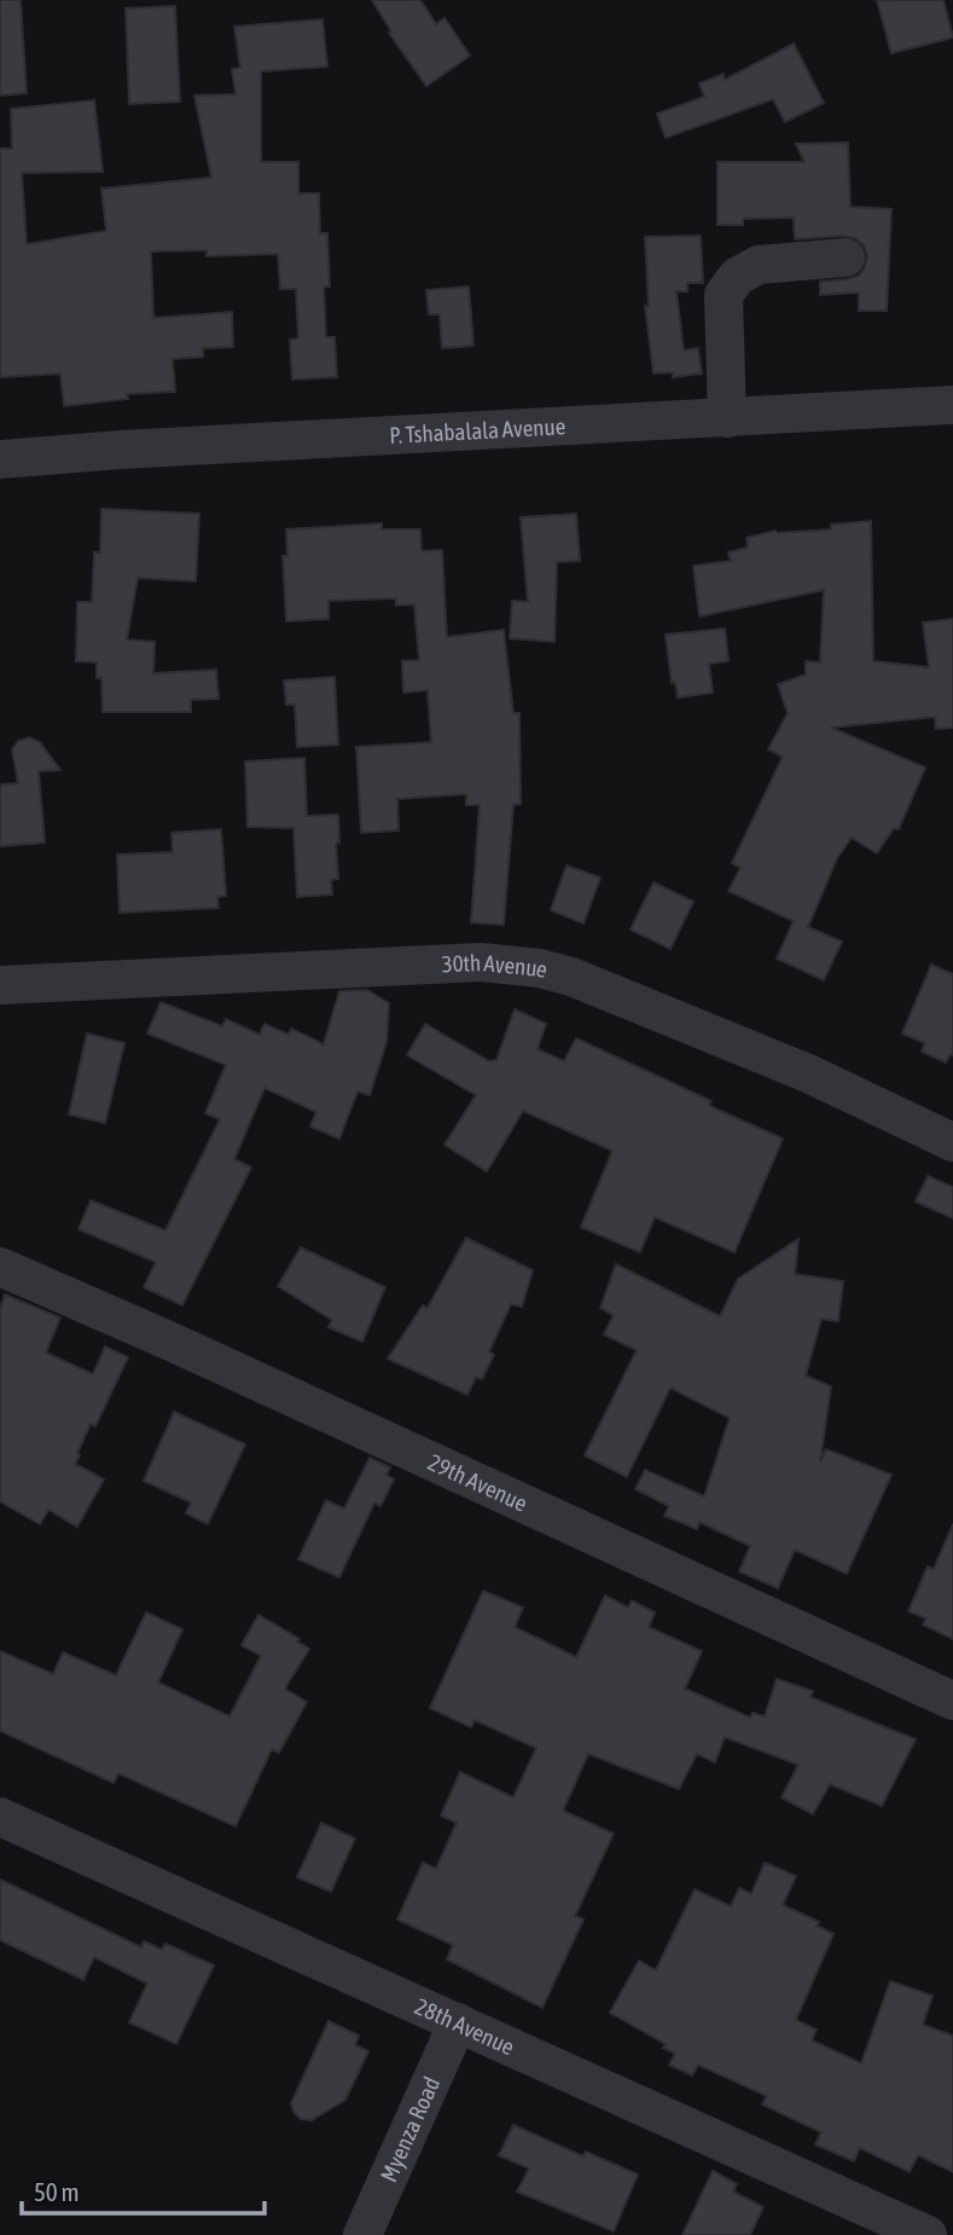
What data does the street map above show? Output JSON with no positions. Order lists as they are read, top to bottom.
{
  "streets": {
    "street": [
      "P. Tshabalala Avenue",
      "30th Avenue",
      "29th Avenue",
      "28th Avenue",
      "Myenza Road"
    ]
  },
  "crossings": [
    ["28th Avenue", "Myenza Road"]
  ],
  "scale_bar": "50 m"
}
